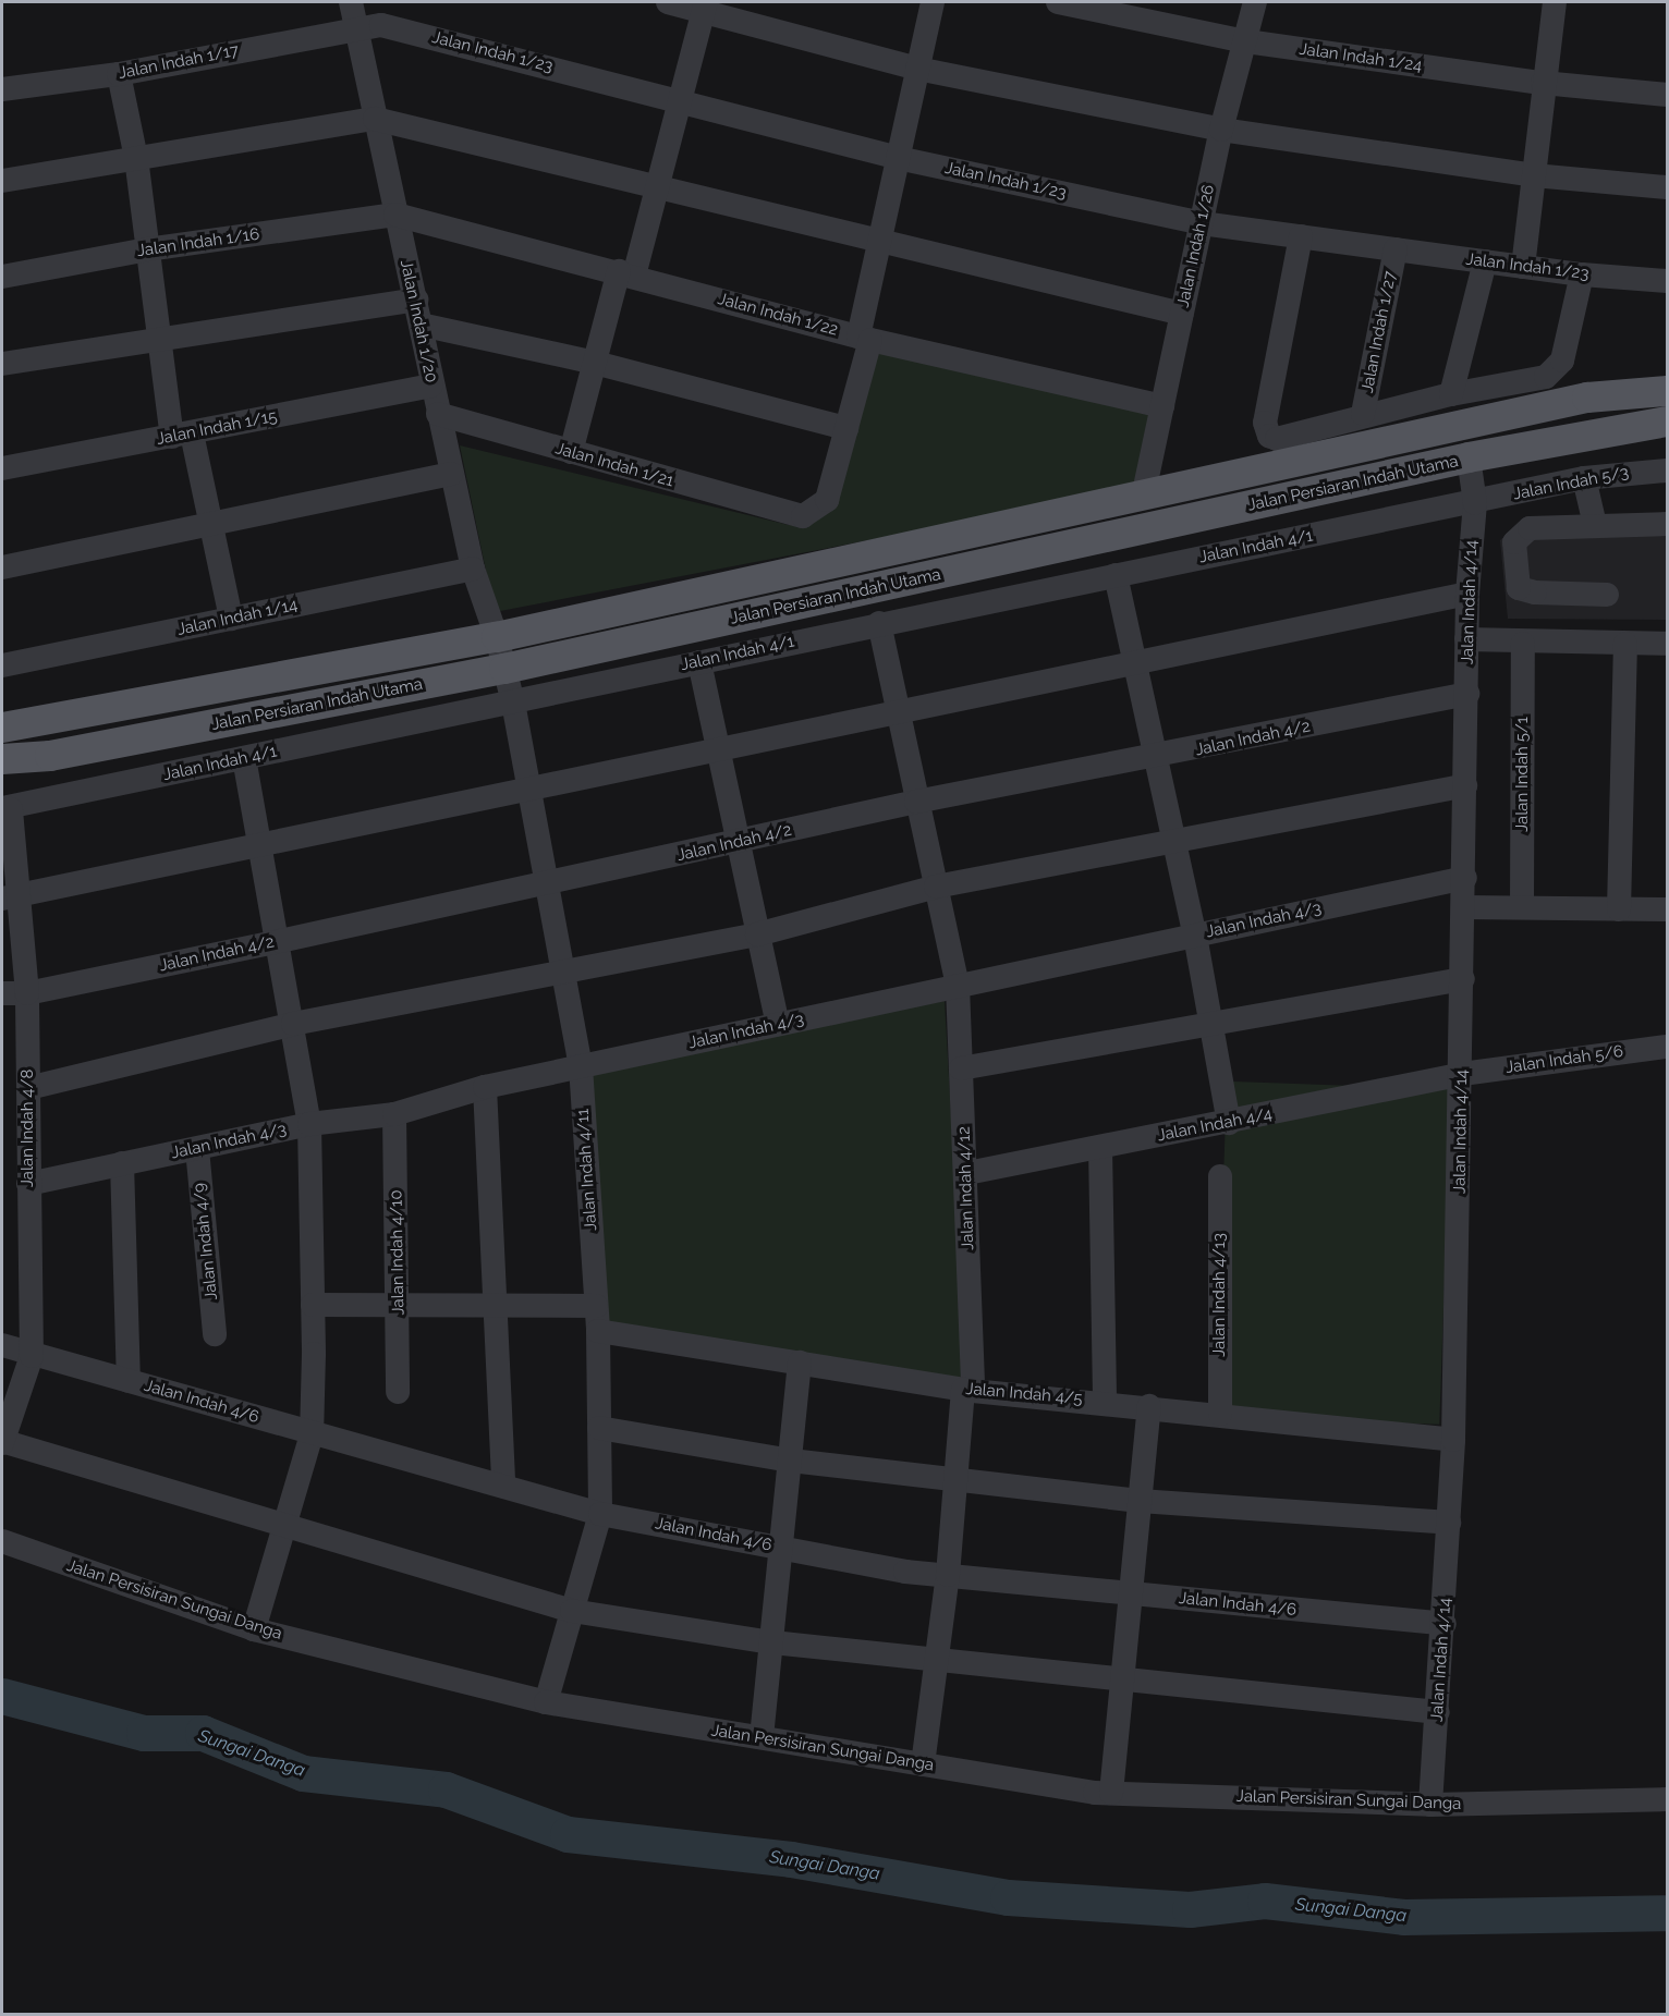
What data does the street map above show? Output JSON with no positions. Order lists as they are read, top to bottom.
{
  "streets": {
    "main road": ["Jalan Persiaran Indah Utama"],
    "street": [
      "Jalan Indah 1/23",
      "Jalan Indah 1/24",
      "Jalan Indah 1/17",
      "Jalan Indah 1/16",
      "Jalan Indah 1/26",
      "Jalan Indah 1/22",
      "Jalan Indah 1/20",
      "Jalan Indah 1/27",
      "Jalan Indah 1/15",
      "Jalan Indah 1/21",
      "Jalan Indah 5/3",
      "Jalan Indah 4/1",
      "Jalan Indah 4/14",
      "Jalan Indah 1/14",
      "Jalan Indah 4/2",
      "Jalan Indah 5/1",
      "Jalan Indah 4/3",
      "Jalan Indah 5/6",
      "Jalan Indah 4/4",
      "Jalan Indah 4/8",
      "Jalan Indah 4/11",
      "Jalan Indah 4/12",
      "Jalan Indah 4/9",
      "Jalan Indah 4/10",
      "Jalan Indah 4/13",
      "Jalan Indah 4/5",
      "Jalan Indah 4/6",
      "Jalan Persisiran Sungai Danga"
    ]
  },
  "crossings": [
    ["Jalan Indah 1/23", "Jalan Indah 1/17"],
    ["Jalan Indah 1/23", "Jalan Indah 1/26"],
    ["Jalan Indah 1/23", "Jalan Indah 1/20"],
    ["Jalan Indah 1/23", "Jalan Indah 1/27"],
    ["Jalan Indah 1/24", "Jalan Indah 1/26"],
    ["Jalan Indah 1/17", "Jalan Indah 1/20"],
    ["Jalan Indah 1/16", "Jalan Indah 1/22"],
    ["Jalan Indah 1/16", "Jalan Indah 1/20"],
    ["Jalan Indah 1/26", "Jalan Indah 1/22"],
    ["Jalan Indah 1/26", "Jalan Persiaran Indah Utama"],
    ["Jalan Indah 1/22", "Jalan Indah 1/20"],
    ["Jalan Indah 1/20", "Jalan Indah 1/15"],
    ["Jalan Indah 1/20", "Jalan Indah 1/21"],
    ["Jalan Indah 1/20", "Jalan Persiaran Indah Utama"],
    ["Jalan Indah 1/20", "Jalan Indah 1/14"],
    ["Jalan Indah 1/20", "Jalan Indah 4/11"],
    ["Jalan Persiaran Indah Utama", "Jalan Indah 4/14"],
    ["Jalan Persiaran Indah Utama", "Jalan Indah 4/11"],
    ["Jalan Indah 5/3", "Jalan Indah 4/1"],
    ["Jalan Indah 5/3", "Jalan Indah 4/14"],
    ["Jalan Indah 4/1", "Jalan Indah 4/14"],
    ["Jalan Indah 4/1", "Jalan Indah 4/8"],
    ["Jalan Indah 4/1", "Jalan Indah 4/11"],
    ["Jalan Indah 4/1", "Jalan Indah 4/12"],
    ["Jalan Indah 4/14", "Jalan Indah 4/2"],
    ["Jalan Indah 4/14", "Jalan Indah 4/3"],
    ["Jalan Indah 4/14", "Jalan Indah 5/6"],
    ["Jalan Indah 4/14", "Jalan Indah 4/4"],
    ["Jalan Indah 4/14", "Jalan Indah 4/5"],
    ["Jalan Indah 4/14", "Jalan Indah 4/6"],
    ["Jalan Indah 4/14", "Jalan Persisiran Sungai Danga"],
    ["Jalan Indah 4/2", "Jalan Indah 4/8"],
    ["Jalan Indah 4/2", "Jalan Indah 4/11"],
    ["Jalan Indah 4/2", "Jalan Indah 4/12"],
    ["Jalan Indah 4/3", "Jalan Indah 4/8"],
    ["Jalan Indah 4/3", "Jalan Indah 4/11"],
    ["Jalan Indah 4/3", "Jalan Indah 4/12"],
    ["Jalan Indah 4/3", "Jalan Indah 4/9"],
    ["Jalan Indah 4/3", "Jalan Indah 4/10"],
    ["Jalan Indah 5/6", "Jalan Indah 4/4"],
    ["Jalan Indah 4/4", "Jalan Indah 4/12"],
    ["Jalan Indah 4/8", "Jalan Indah 4/6"],
    ["Jalan Indah 4/11", "Jalan Indah 4/5"],
    ["Jalan Indah 4/11", "Jalan Indah 4/6"],
    ["Jalan Indah 4/11", "Jalan Persisiran Sungai Danga"],
    ["Jalan Indah 4/12", "Jalan Indah 4/5"],
    ["Jalan Indah 4/12", "Jalan Indah 4/6"],
    ["Jalan Indah 4/12", "Jalan Persisiran Sungai Danga"],
    ["Jalan Indah 4/13", "Jalan Indah 4/5"]
  ],
  "water": ["Sungai Danga"]
}
